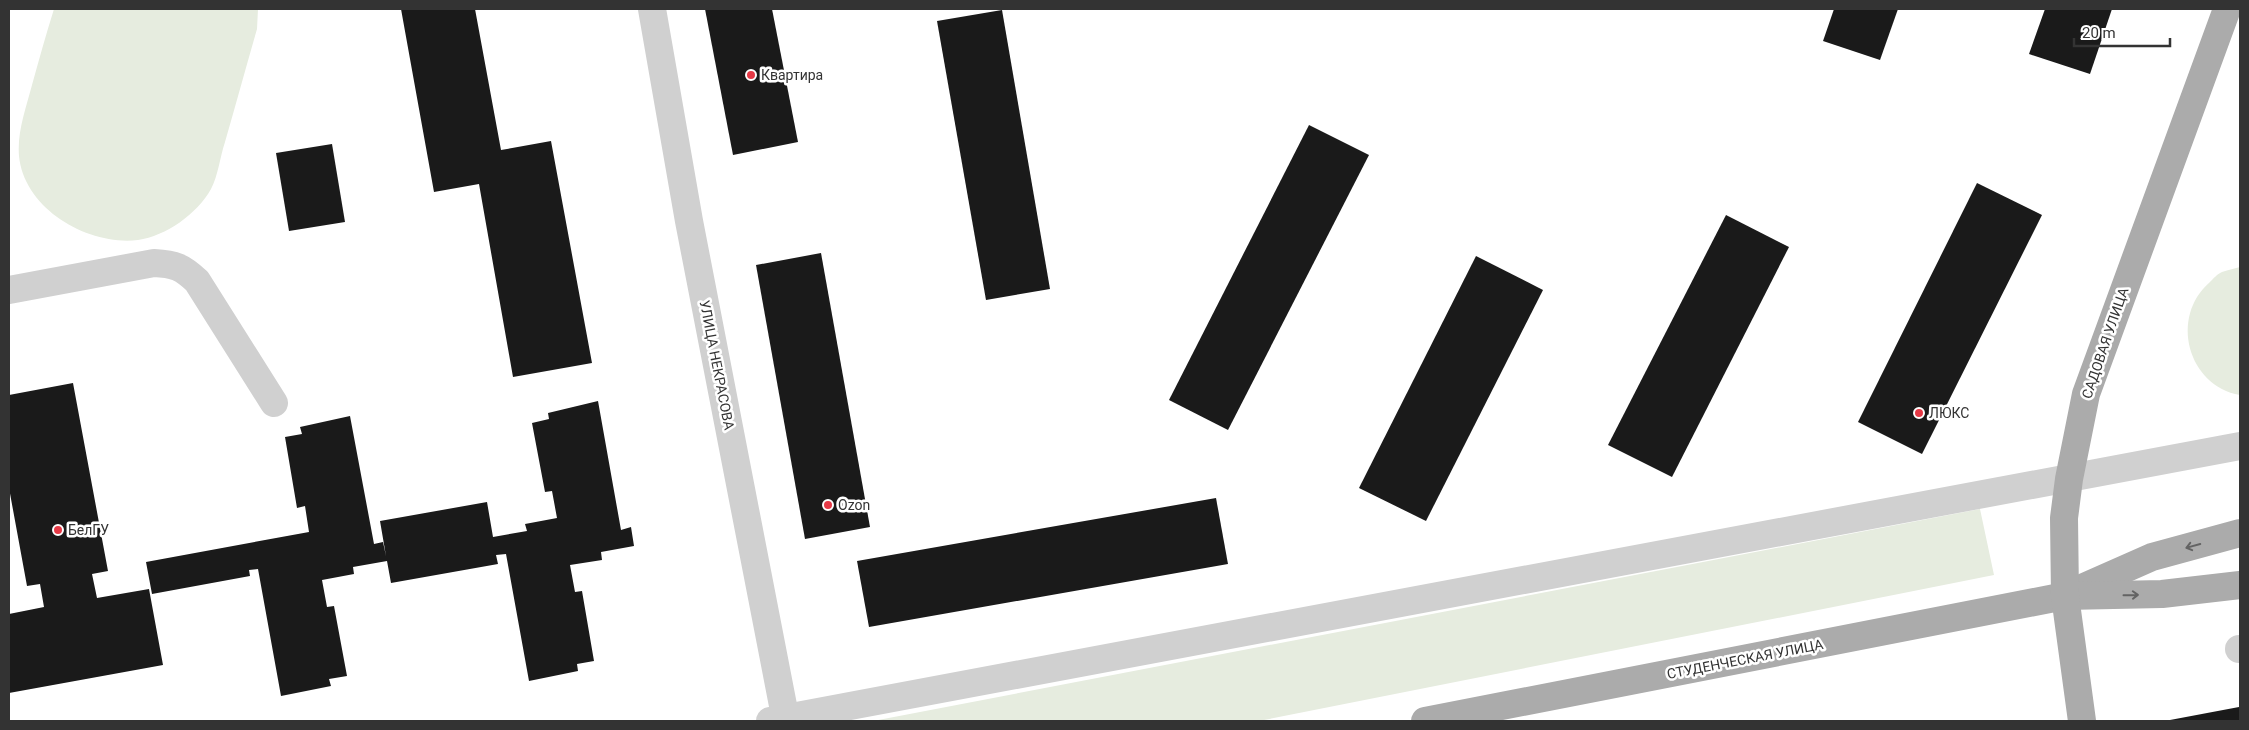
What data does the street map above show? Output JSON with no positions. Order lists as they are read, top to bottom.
{
  "streets": {
    "main road": ["САДОВАЯ УЛИЦА", "СТУДЕНЧЕСКАЯ УЛИЦА"],
    "street": ["УЛИЦА НЕКРАСОВА"]
  },
  "crossings": [
    ["САДОВАЯ УЛИЦА", "СТУДЕНЧЕСКАЯ УЛИЦА"]
  ],
  "places": [
    "Квартира",
    "ЛЮКС",
    "Ozon",
    "БелГУ"
  ],
  "scale_bar": "20 m"
}
